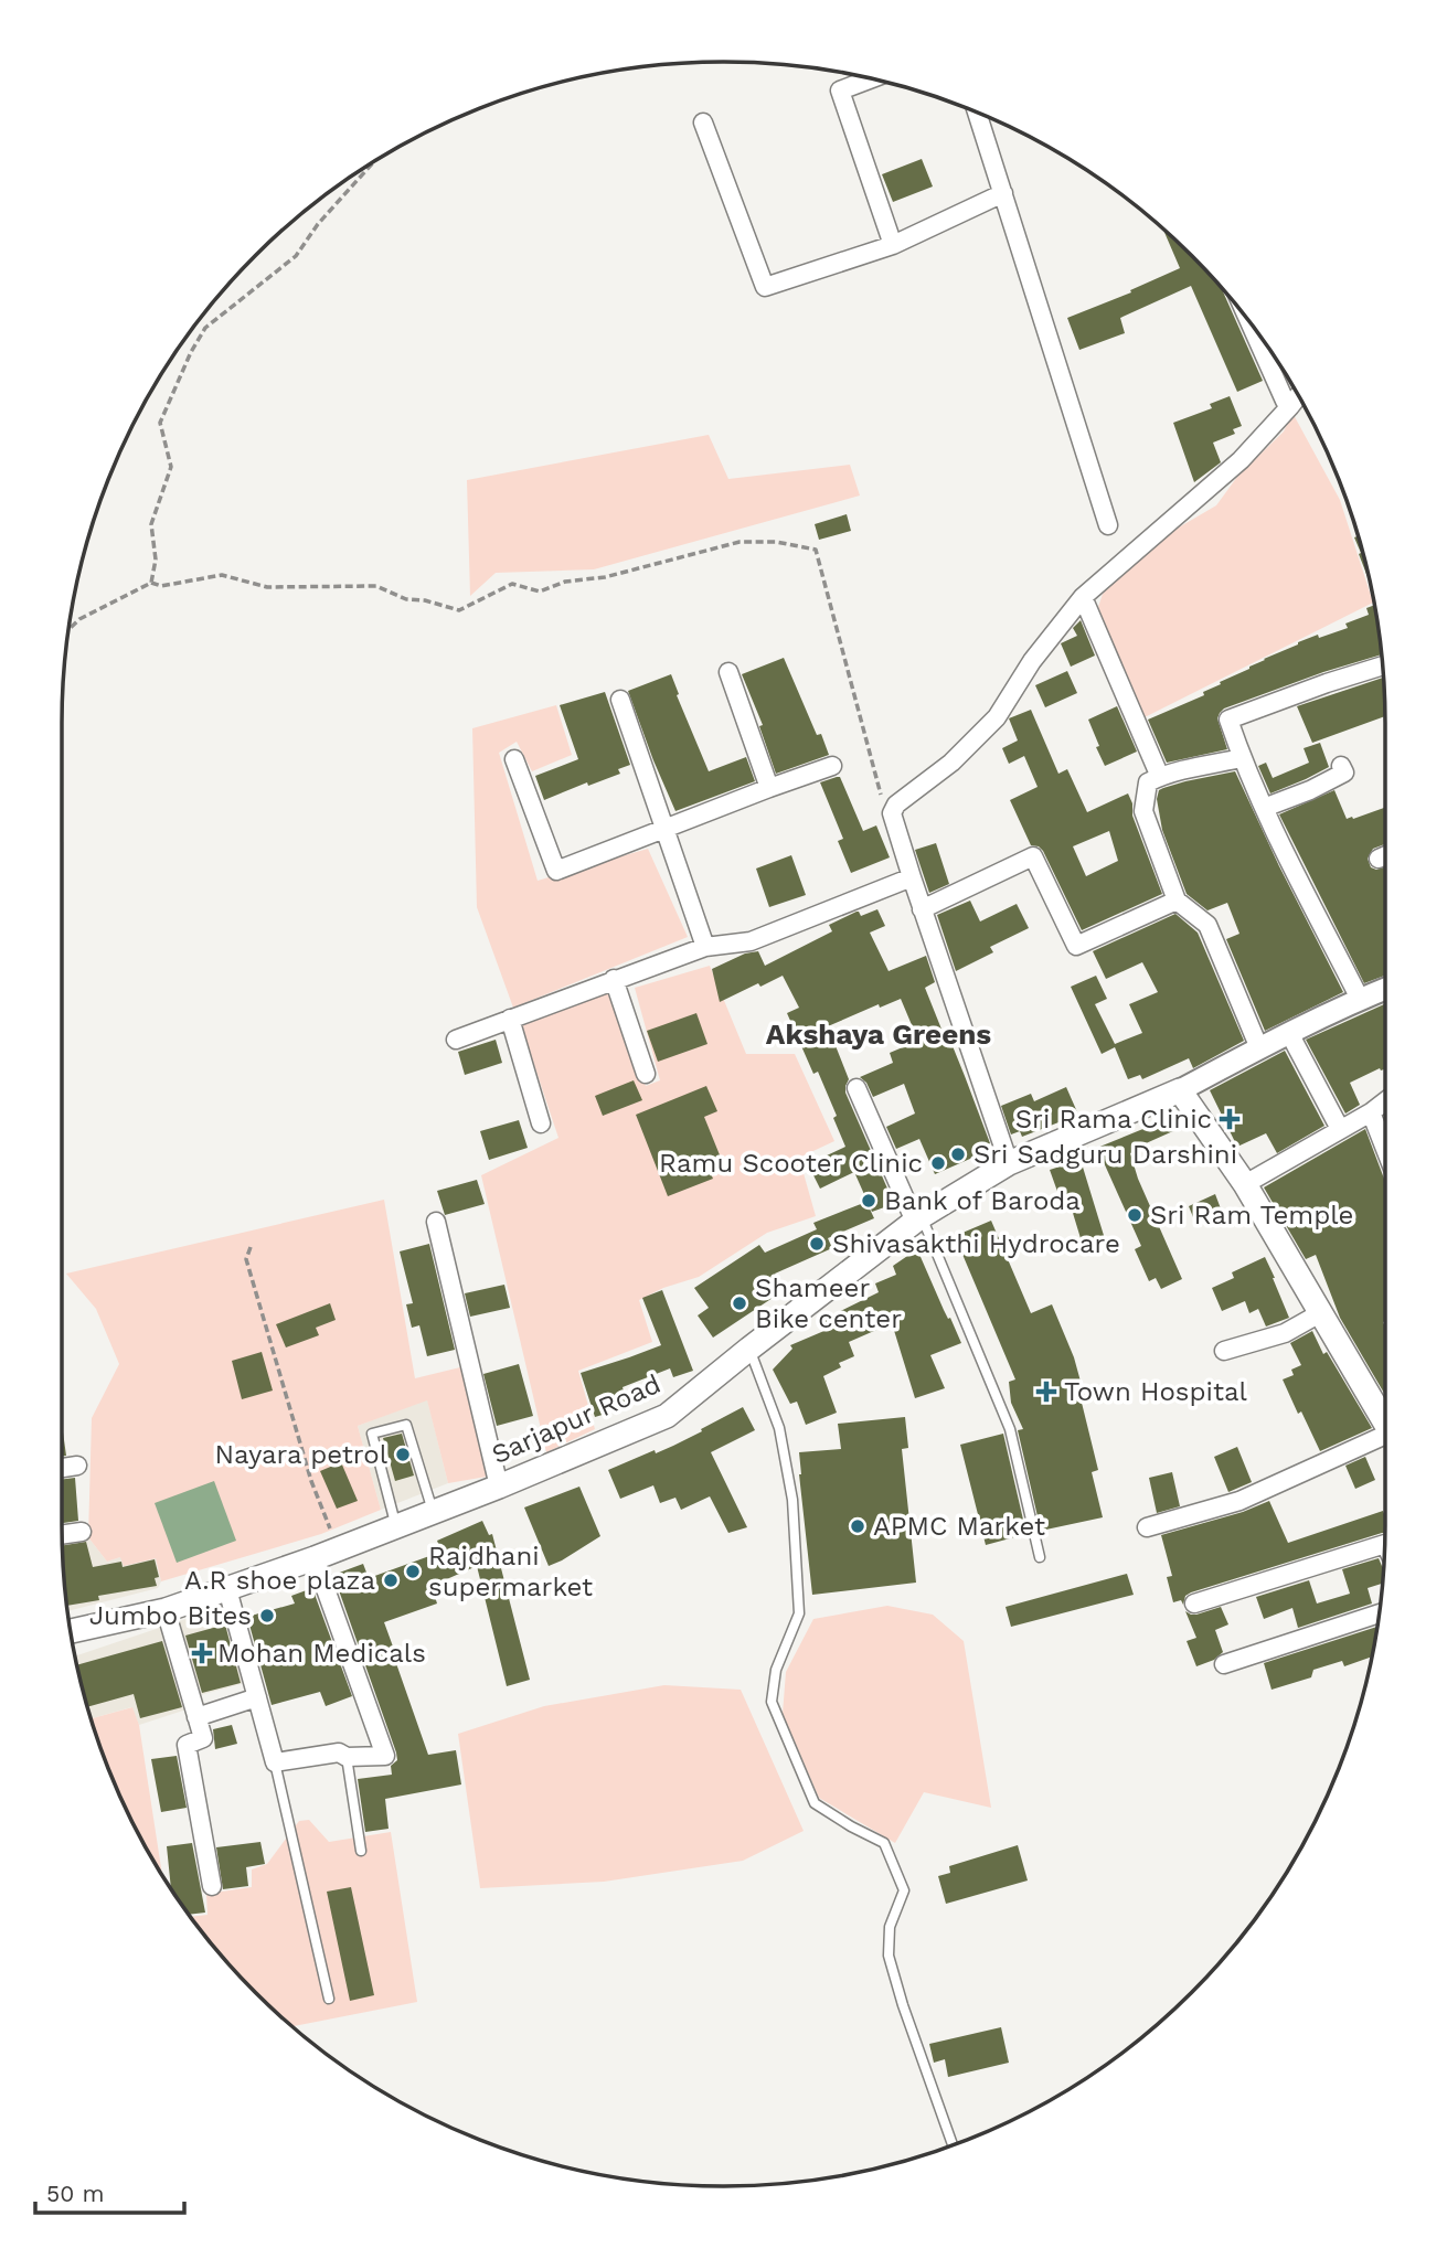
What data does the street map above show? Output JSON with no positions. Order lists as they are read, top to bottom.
{
  "streets": {
    "main road": ["Sarjapur Road"]
  },
  "districts": ["Akshaya Greens"],
  "places": {
    "health": ["Sri Rama Clinic", "Town Hospital", "Mohan Medicals"],
    "other": [
      "Sri Sadguru Darshini",
      "Ramu Scooter Clinic",
      "Bank of Baroda",
      "Sri Ram Temple",
      "Shivasakthi Hydrocare",
      "Shameer Bike center",
      "Nayara petrol",
      "APMC Market",
      "Rajdhani supermarket",
      "A.R shoe plaza",
      "Jumbo Bites"
    ]
  },
  "scale_bar": "50 m"
}
